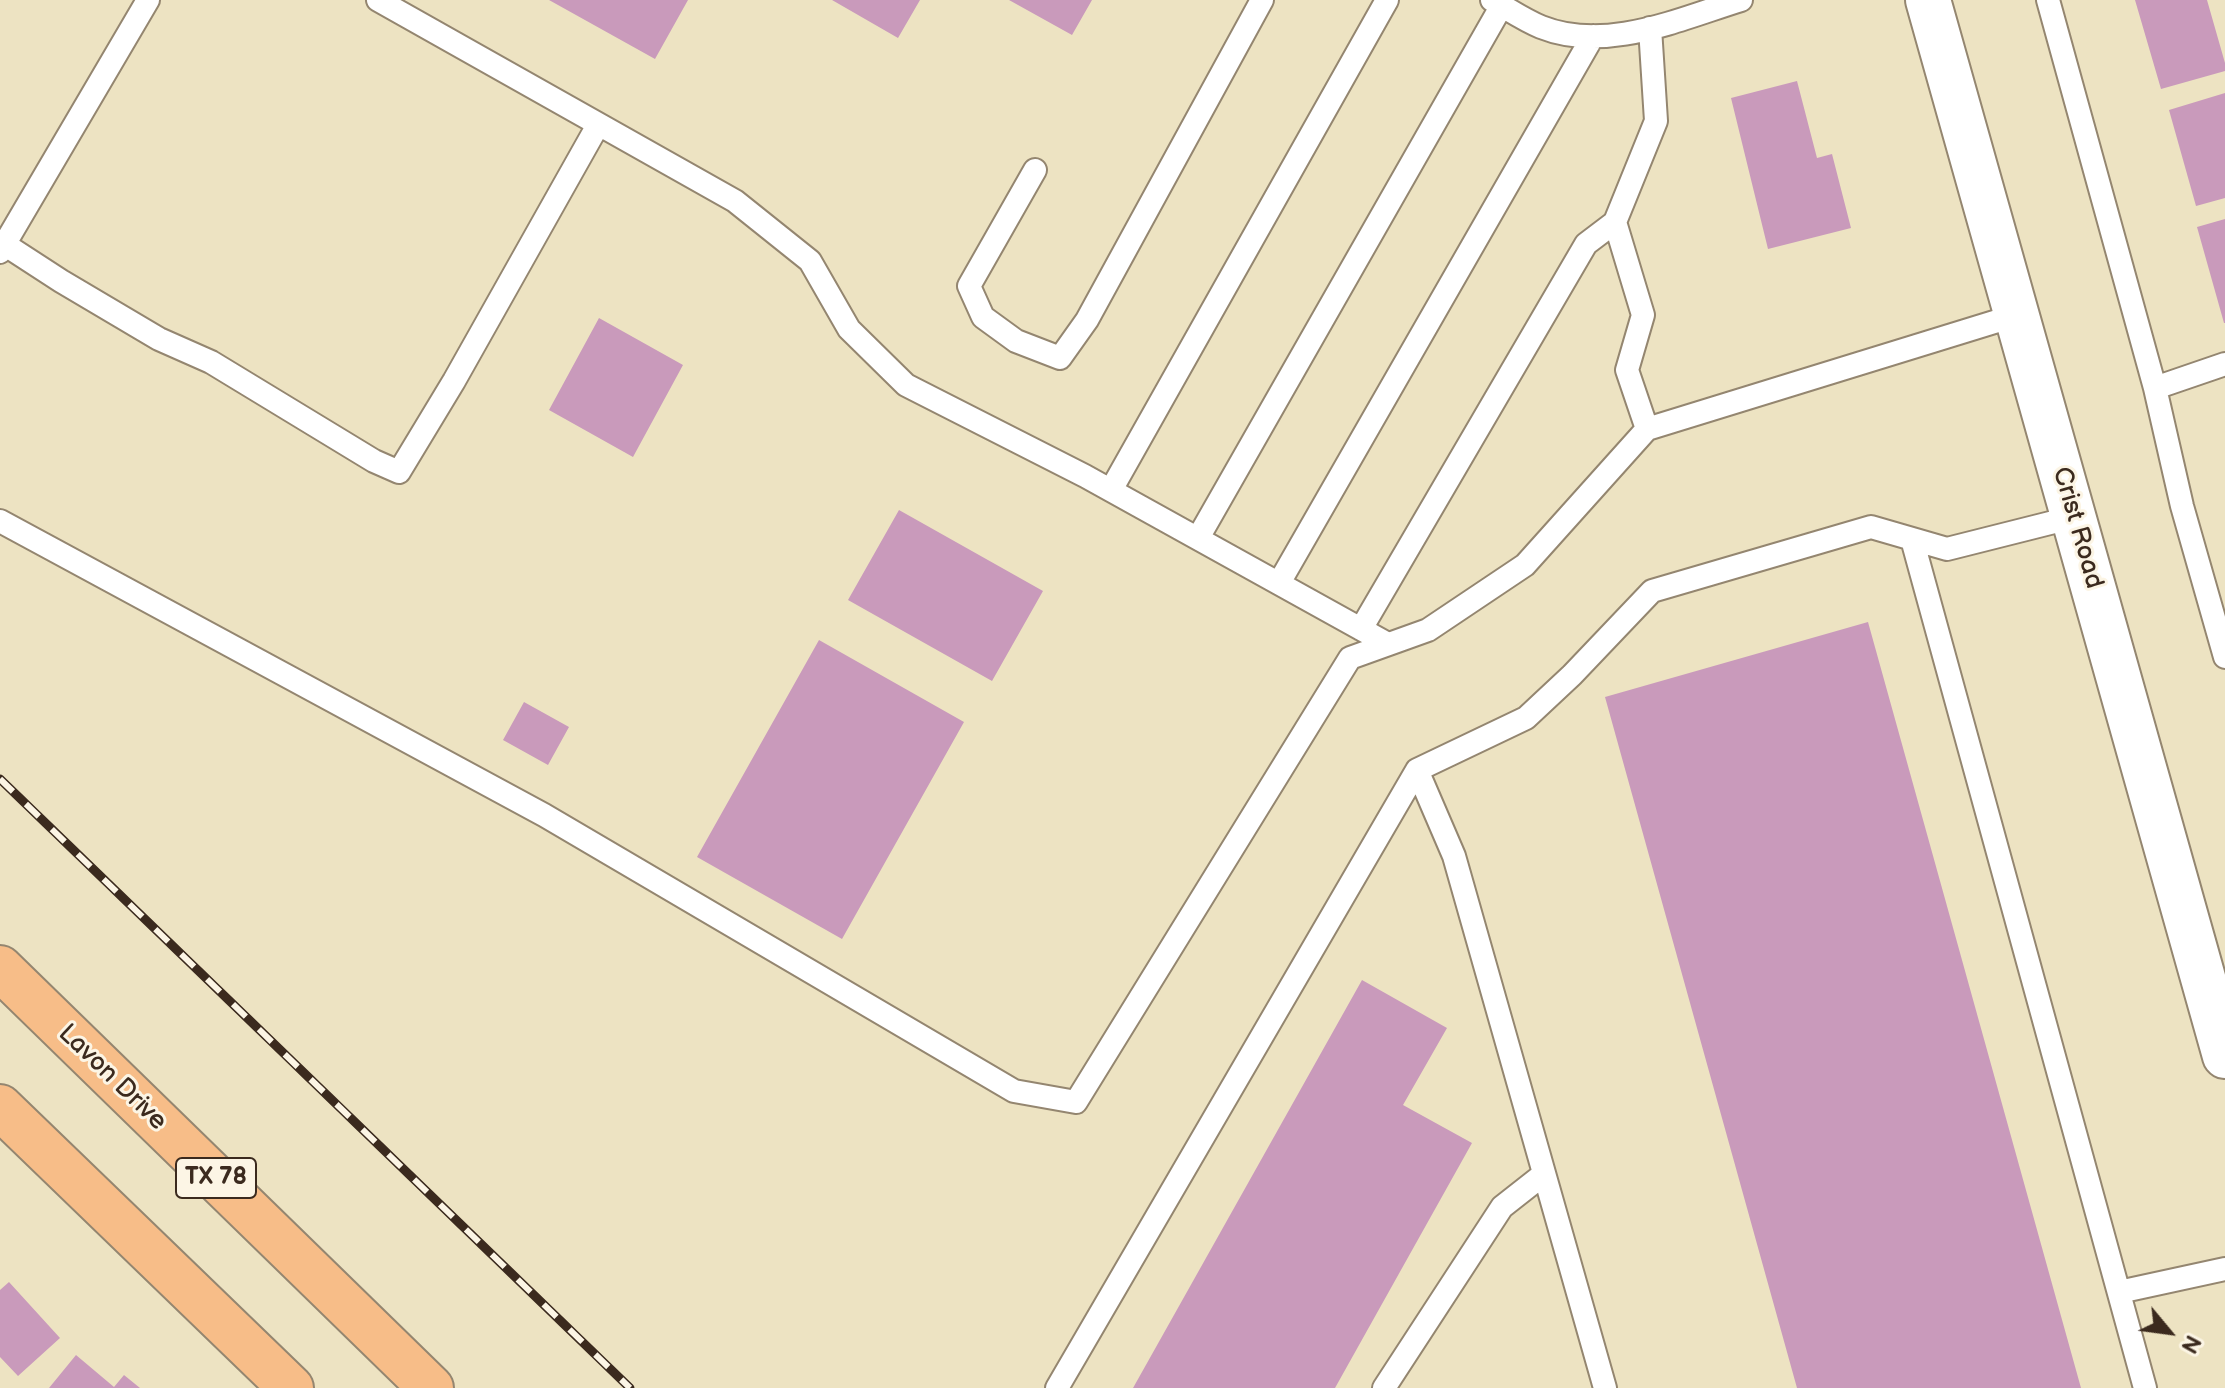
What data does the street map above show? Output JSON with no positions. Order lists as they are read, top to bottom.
{
  "streets": {
    "main road": ["Lavon Drive", "TX 78"],
    "street": ["Crist Road"]
  },
  "north": "bottom right"
}
